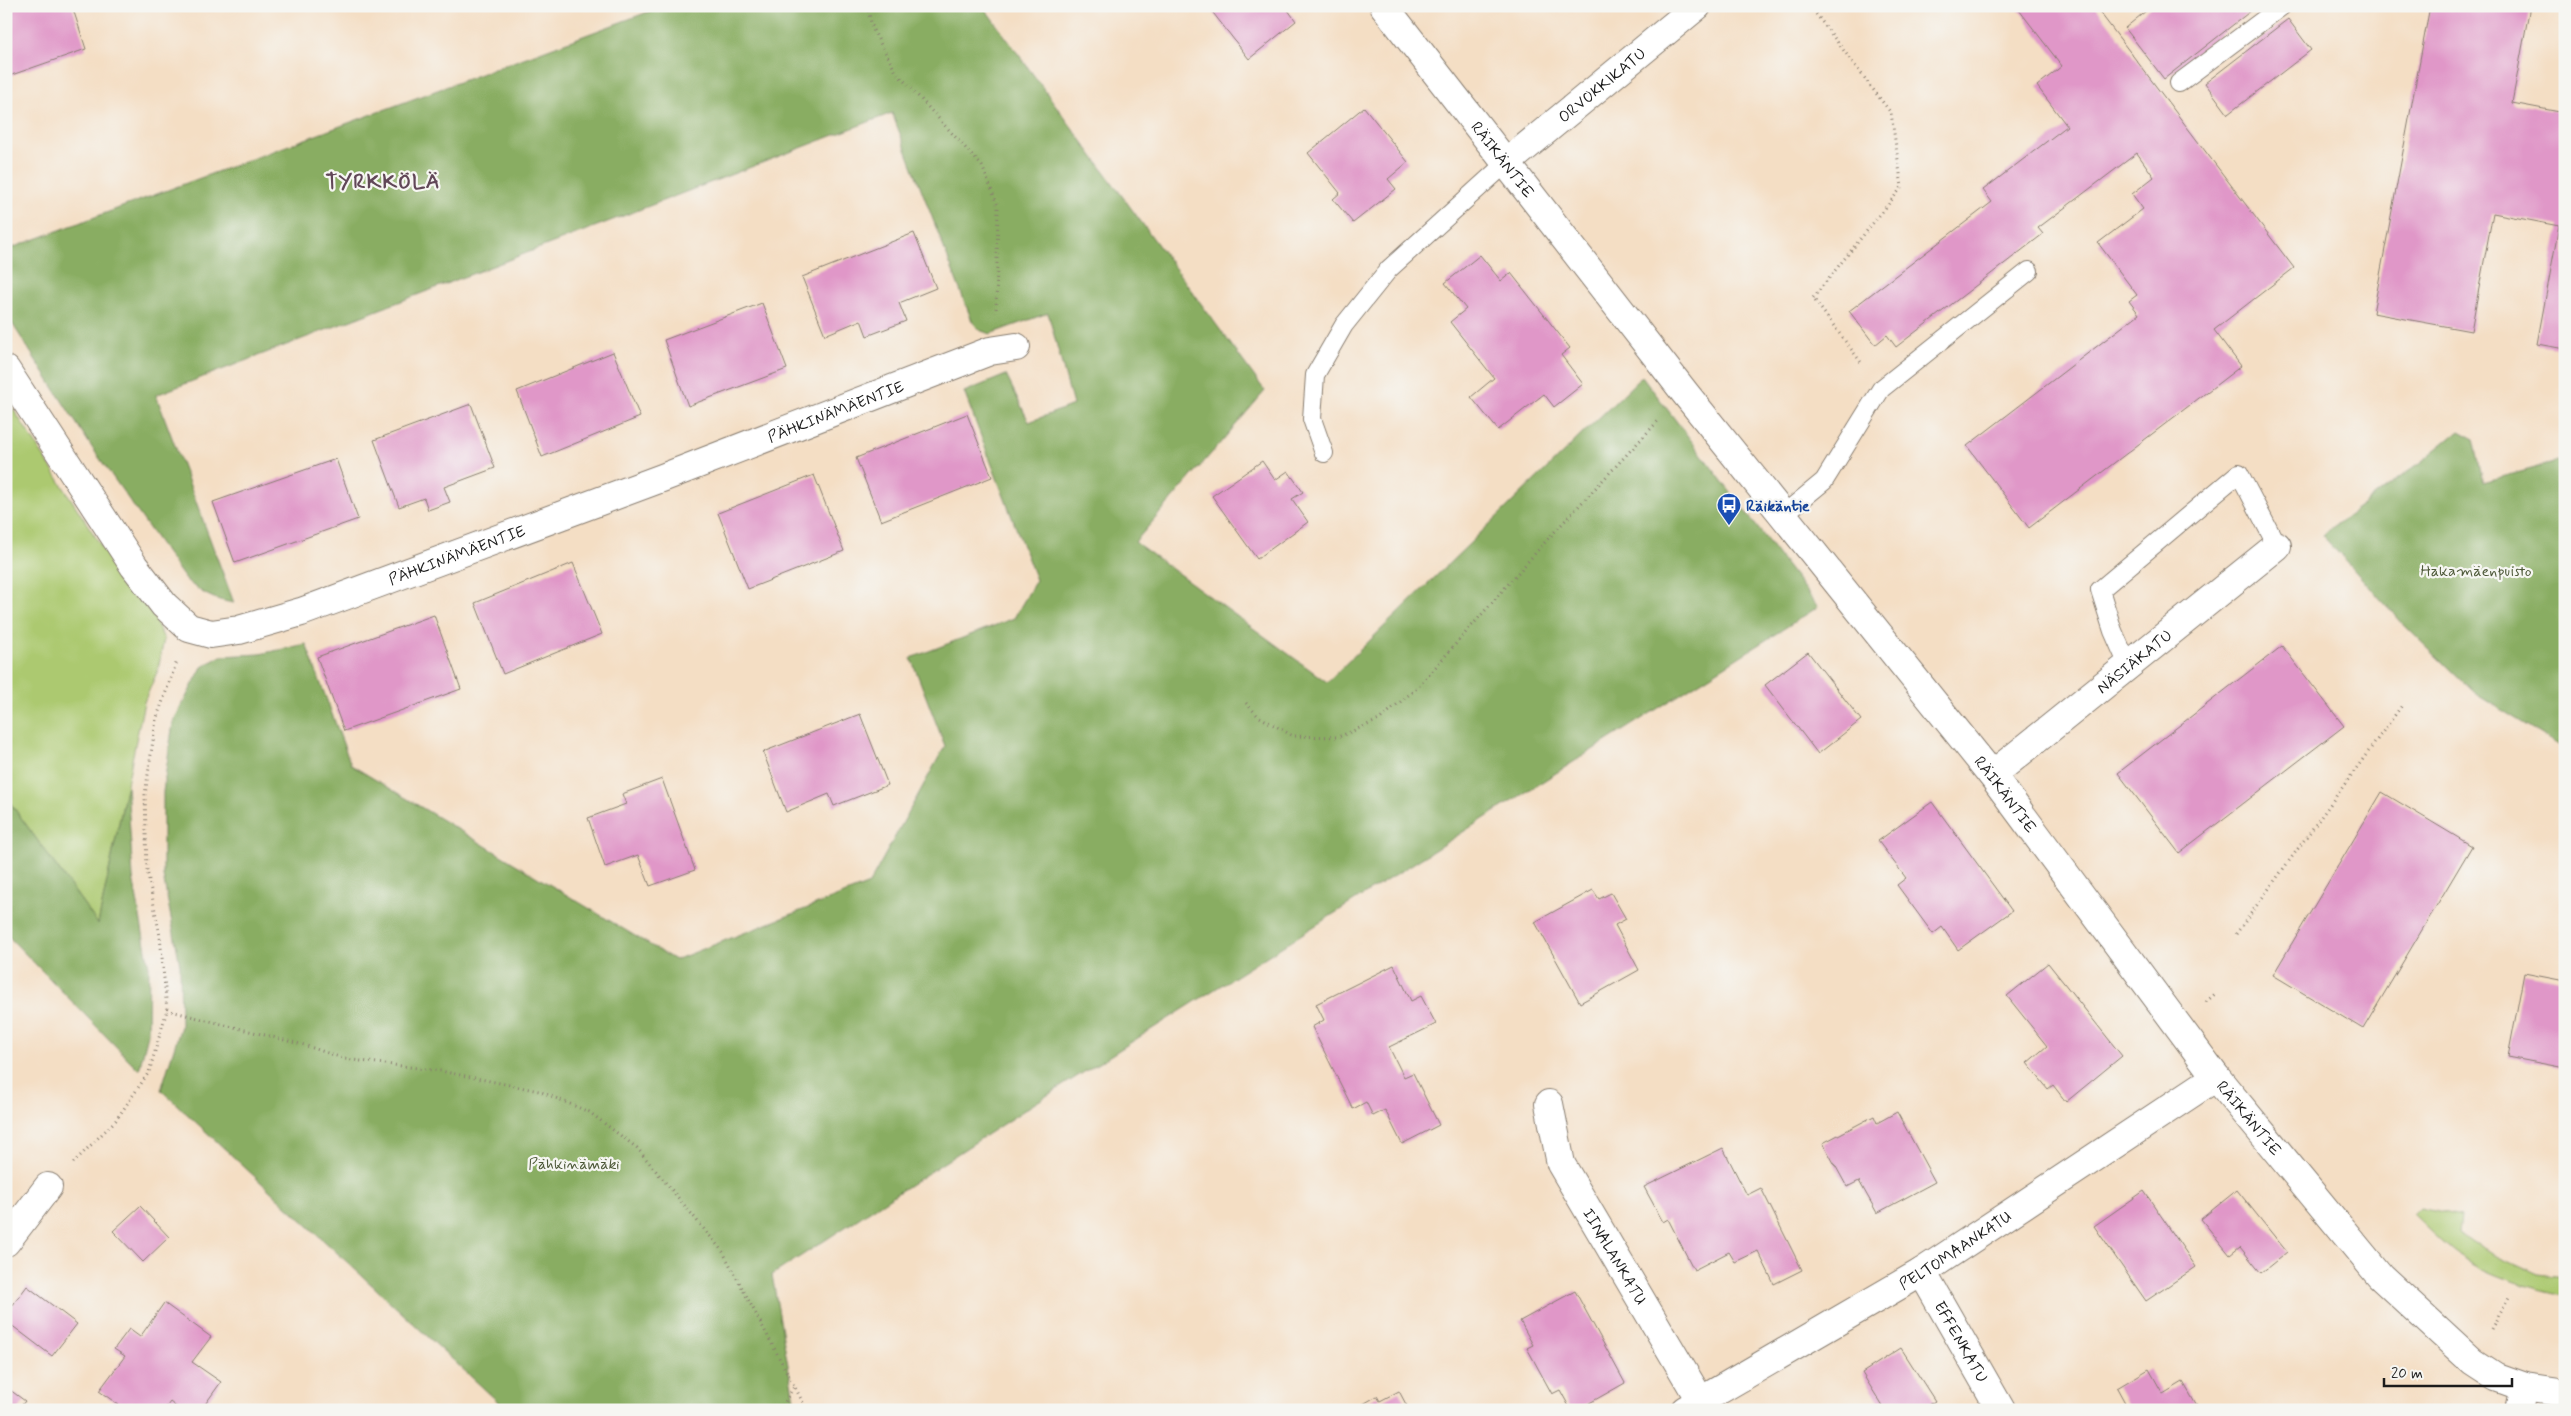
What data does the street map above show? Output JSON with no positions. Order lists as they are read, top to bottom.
{
  "streets": {
    "street": [
      "ORVOKKIKATU",
      "RÄIKÄNTIE",
      "PÄHKINÄMÄENTIE",
      "NÄSIÄKATU",
      "PELTOMAANKATU",
      "IINALANKATU",
      "EFFENKATU"
    ]
  },
  "crossings": [
    ["ORVOKKIKATU", "RÄIKÄNTIE"],
    ["RÄIKÄNTIE", "NÄSIÄKATU"],
    ["RÄIKÄNTIE", "PELTOMAANKATU"],
    ["PELTOMAANKATU", "IINALANKATU"],
    ["PELTOMAANKATU", "EFFENKATU"]
  ],
  "districts": ["TYRKKÖLÄ"],
  "parks": ["Hakamäenpuisto", "Pähkinämäki"],
  "places": {
    "bus stop": ["Räikäntie"]
  },
  "scale_bar": "20 m"
}
